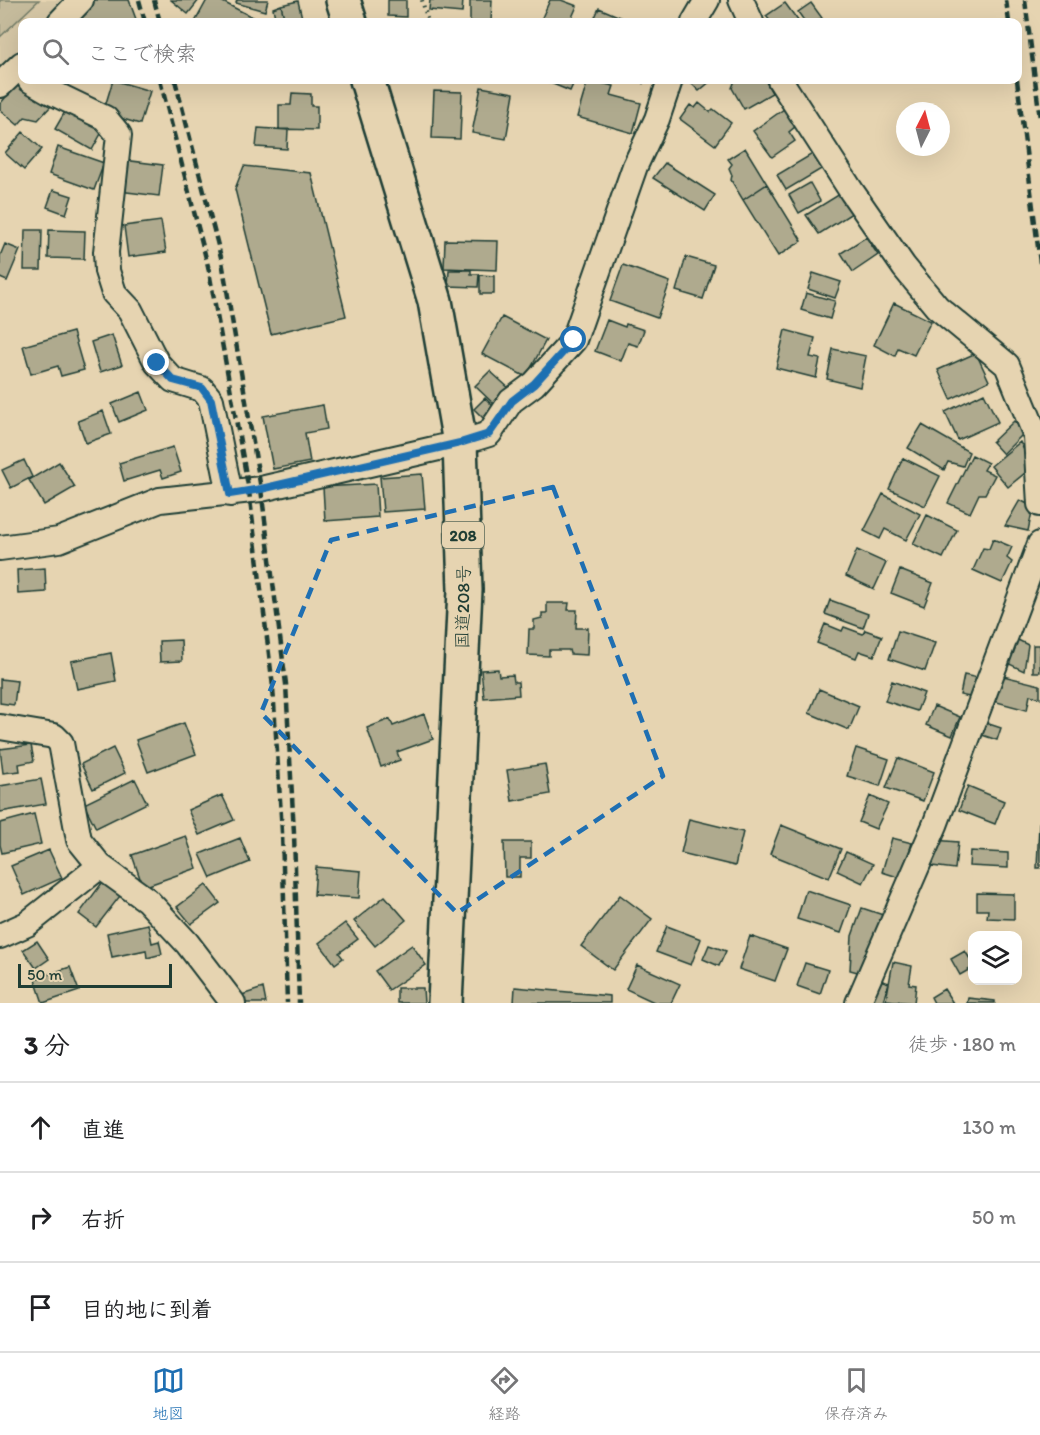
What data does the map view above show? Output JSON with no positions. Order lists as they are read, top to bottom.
{
  "streets": {
    "highway": ["208", "国道208号"]
  },
  "scale_bar": "50 m",
  "north": "top",
  "page": {
    "search": "ここで検索",
    "scale": "50 m",
    "heading": ["3 分", "徒歩 · 180 m"],
    "list": [
      ["直進", "130 m"],
      ["右折", "50 m"],
      "目的地に到着"
    ],
    "nav": ["地図", "経路", "保存済み"]
  }
}
